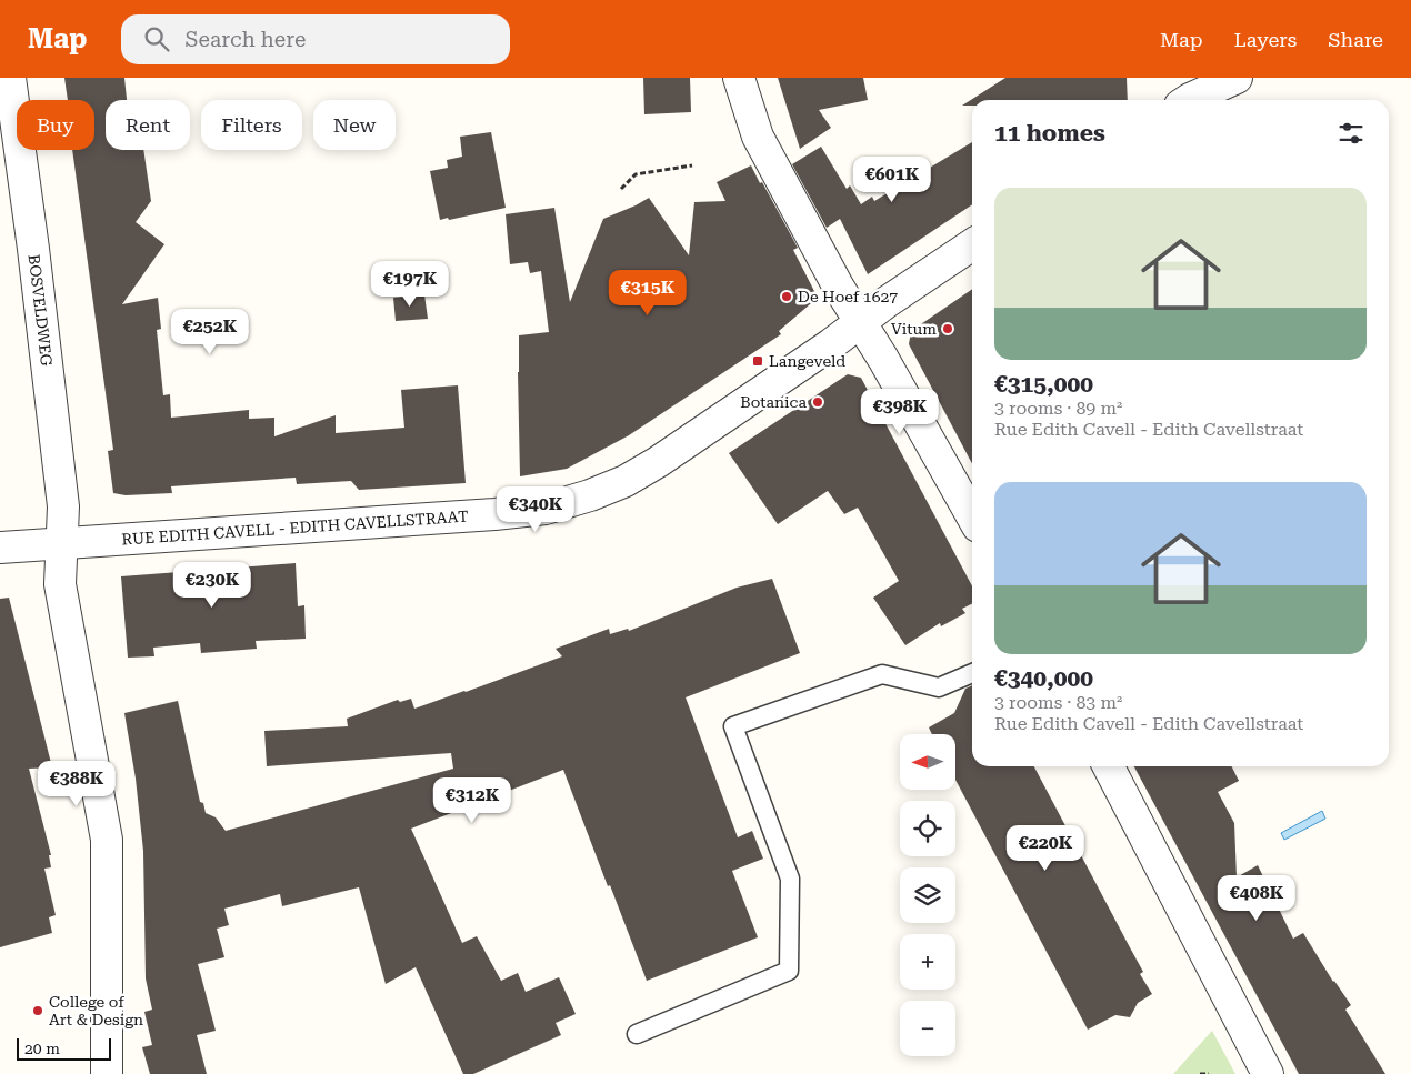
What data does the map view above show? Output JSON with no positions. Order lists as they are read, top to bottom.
{
  "streets": {
    "street": ["BOSVELDWEG", "RUE EDITH CAVELL - EDITH CAVELLSTRAAT"]
  },
  "crossings": [
    ["BOSVELDWEG", "RUE EDITH CAVELL - EDITH CAVELLSTRAAT"]
  ],
  "places": {
    "other": [
      "De Hoef 1627",
      "Vitum",
      "Botanica",
      "College of Art & Design"
    ],
    "transit": ["Langeveld"]
  },
  "scale_bar": "20 m",
  "north": "left",
  "page": {
    "header": "Map",
    "search": "Search here",
    "nav": ["Map", "Layers", "Share"],
    "chip": [
      "Buy",
      "Rent",
      "Filters",
      "New"
    ],
    "heading": "11 homes",
    "price": [
      "€601K",
      "€197K",
      "€315K",
      "€252K",
      "€398K",
      "€340K",
      "€230K",
      "€388K",
      "€312K",
      "€220K",
      "€408K"
    ],
    "list": [
      {
        "name": "€315,000",
        "note": "3 rooms · 89 m² · Rue Edith Cavell - Edith Cavellstraat"
      },
      {
        "name": "€340,000",
        "note": "3 rooms · 83 m² · Rue Edith Cavell - Edith Cavellstraat"
      }
    ],
    "map_buttons": ["+", "−"],
    "scale": "20 m"
  }
}
